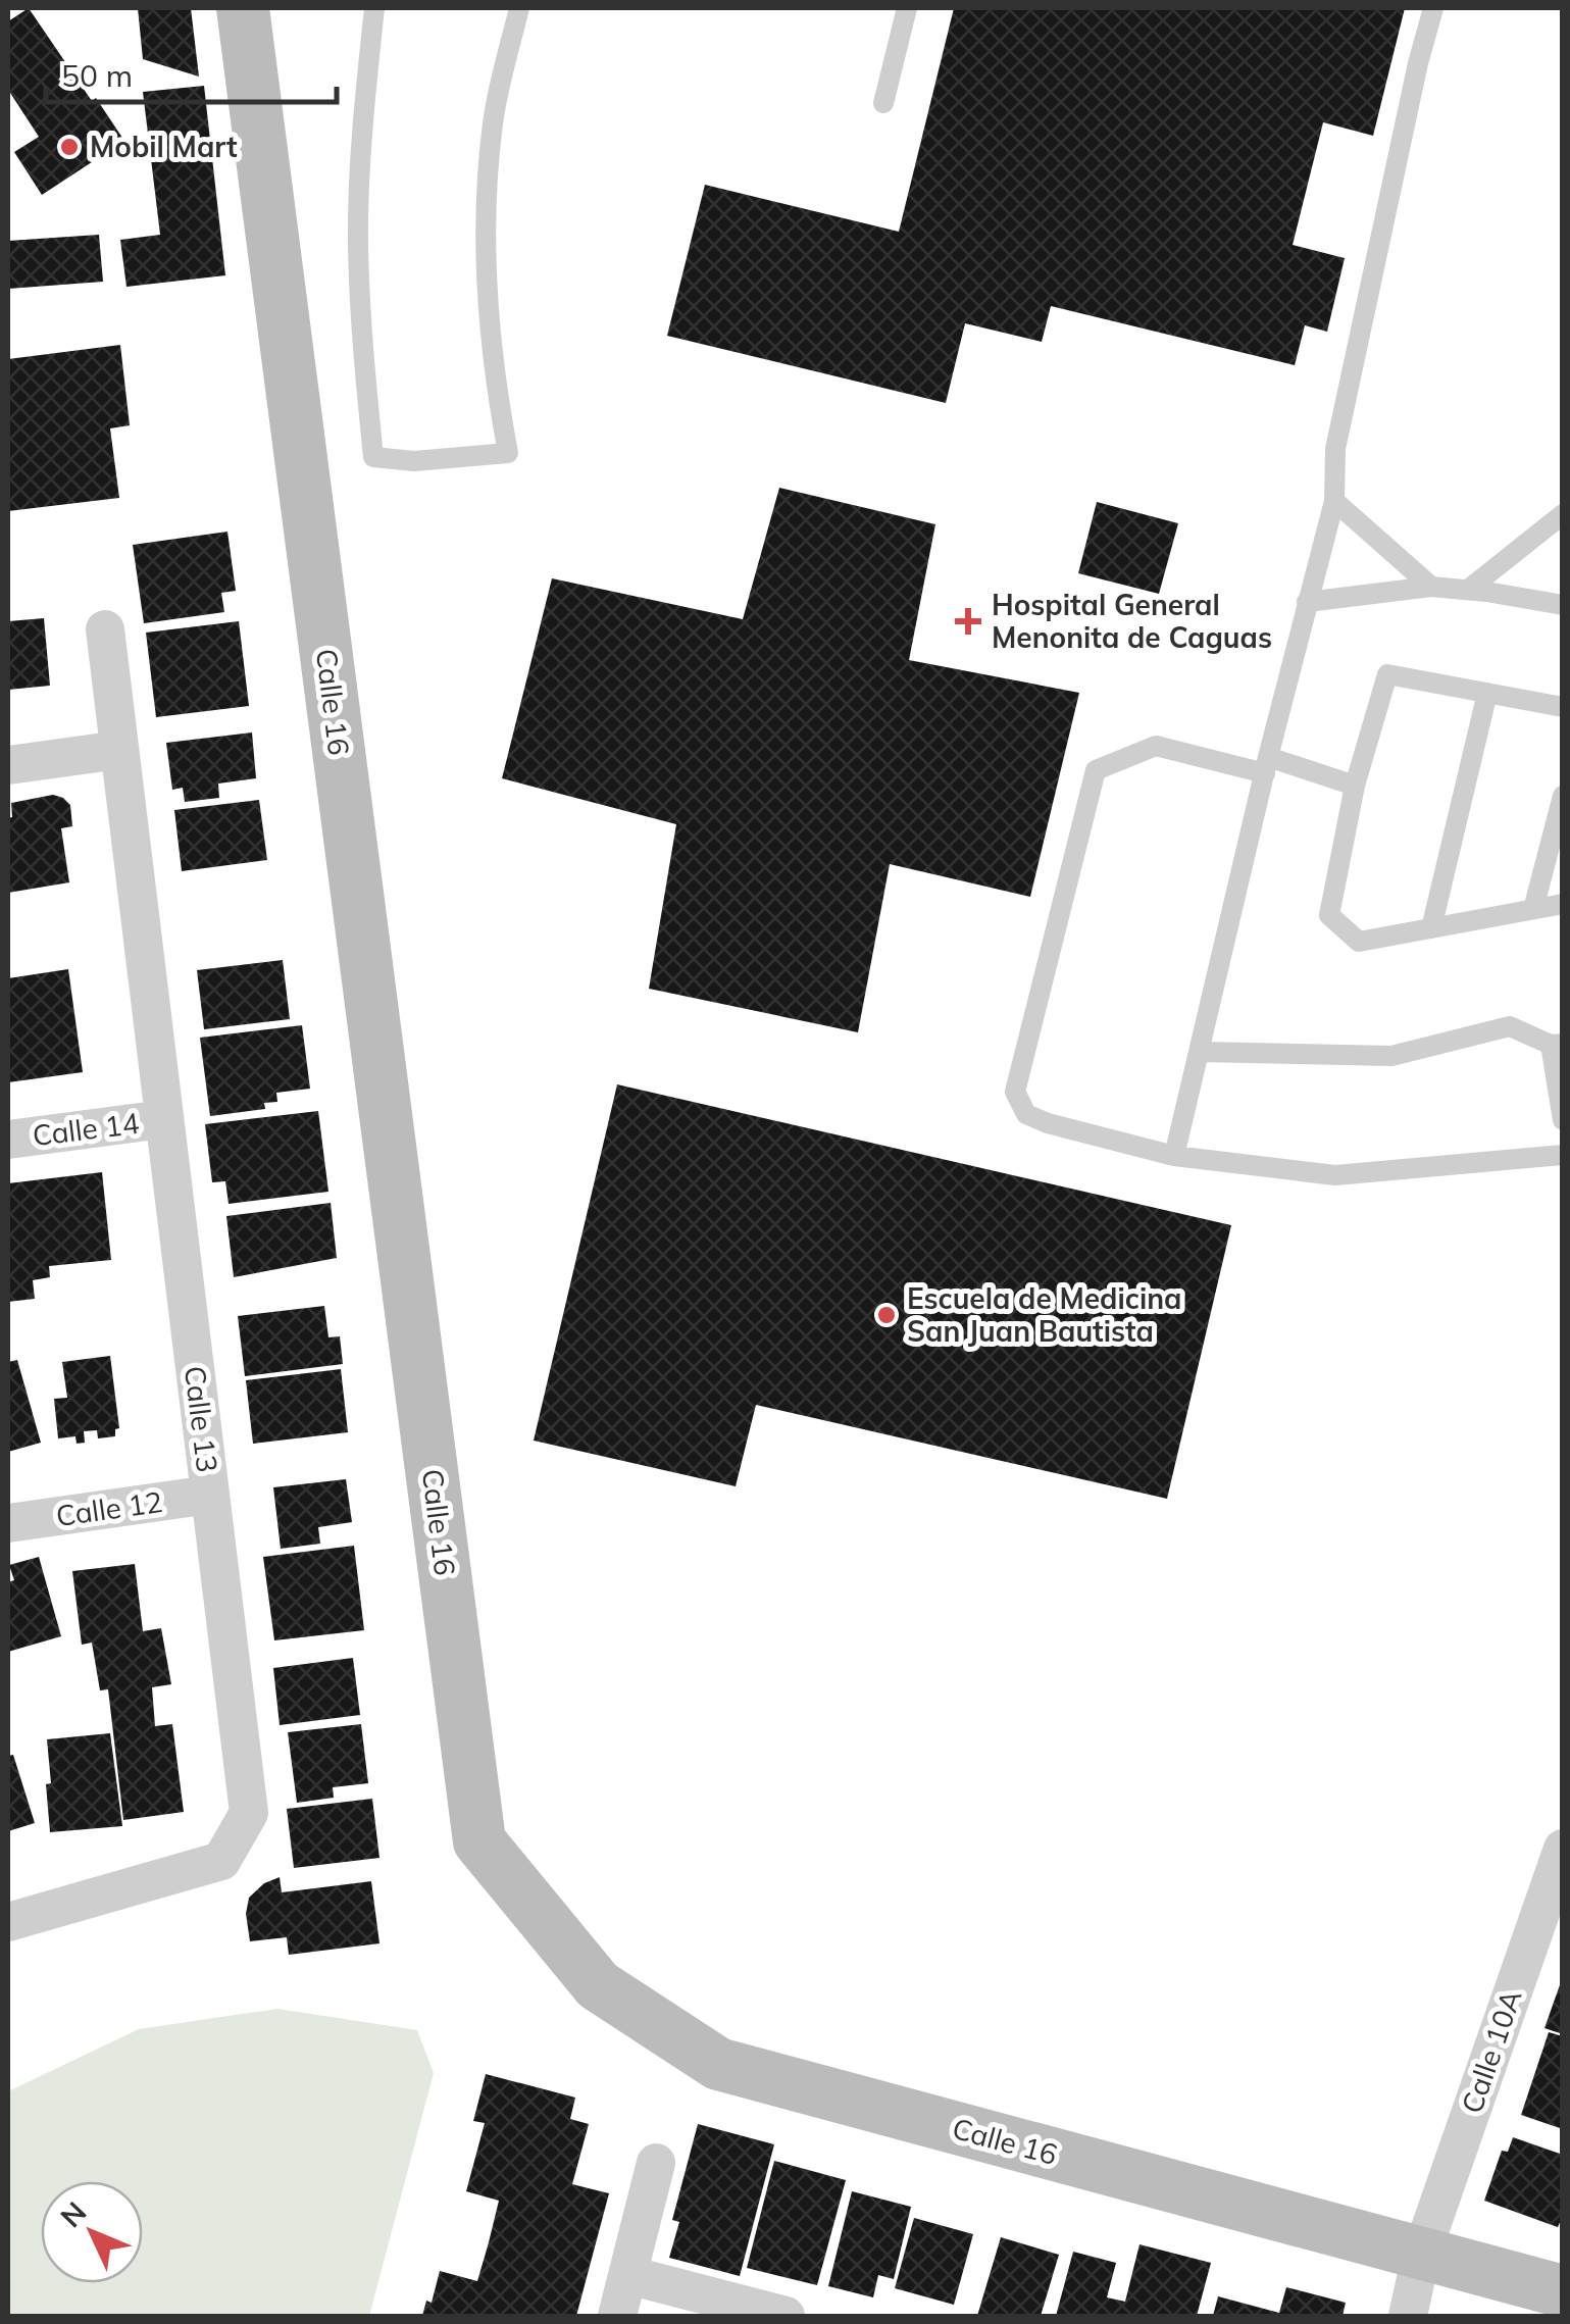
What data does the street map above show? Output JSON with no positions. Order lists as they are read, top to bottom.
{
  "streets": {
    "street": [
      "Calle 16",
      "Calle 14",
      "Calle 13",
      "Calle 12",
      "Calle 10A"
    ]
  },
  "crossings": [
    ["Calle 16", "Calle 10A"],
    ["Calle 14", "Calle 13"],
    ["Calle 13", "Calle 12"]
  ],
  "places": {
    "other": ["Mobil Mart", "Escuela de Medicina San Juan Bautista"],
    "health": ["Hospital General Menonita de Caguas"]
  },
  "scale_bar": "50 m",
  "north": "top left"
}
